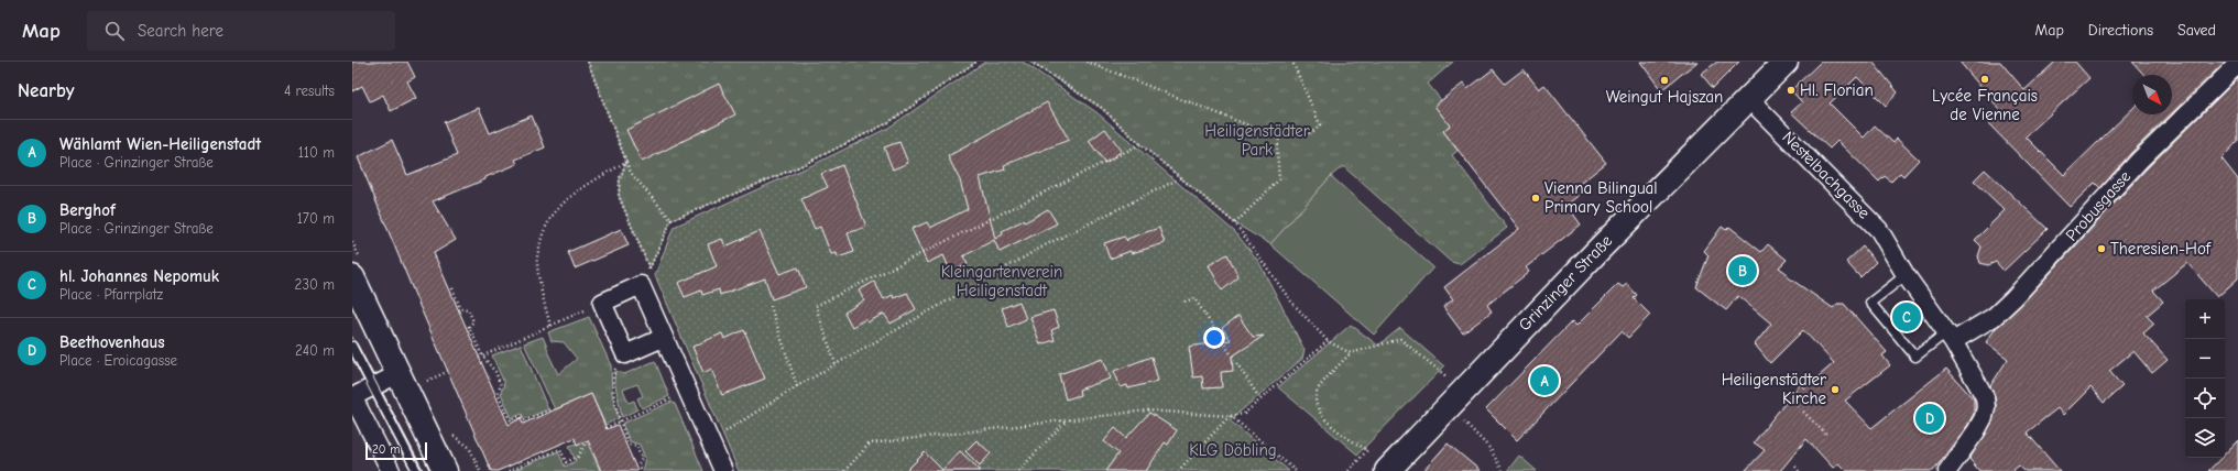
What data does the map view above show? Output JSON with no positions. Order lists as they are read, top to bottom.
{
  "streets": {
    "street": ["Nestelbachgasse", "Probusgasse", "Grinzinger Straße"]
  },
  "crossings": [
    ["Nestelbachgasse", "Probusgasse"],
    ["Nestelbachgasse", "Grinzinger Straße"]
  ],
  "parks": ["Heiligenstädter Park", "Kleingartenverein Heiligenstadt", "KLG Döbling"],
  "places": [
    "Lycée Français de Vienne",
    "Weingut Hajszan",
    "Hl. Florian",
    "Vienna Bilingual Primary School",
    "Theresien-Hof",
    "Heiligenstädter Kirche"
  ],
  "scale_bar": "20 m",
  "north": "bottom right",
  "page": {
    "header": "Map",
    "search": "Search here",
    "nav": ["Map", "Directions", "Saved"],
    "heading": ["Nearby", "4 results"],
    "list": [
      {
        "mark": "A",
        "name": "Wählamt Wien-Heiligenstadt",
        "note": "Place · Grinzinger Straße",
        "value": "110 m"
      },
      {
        "mark": "B",
        "name": "Berghof",
        "note": "Place · Grinzinger Straße",
        "value": "170 m"
      },
      {
        "mark": "C",
        "name": "hl. Johannes Nepomuk",
        "note": "Place · Pfarrplatz",
        "value": "230 m"
      },
      {
        "mark": "D",
        "name": "Beethovenhaus",
        "note": "Place · Eroicagasse",
        "value": "240 m"
      }
    ],
    "pins": [
      "B",
      "C",
      "A",
      "D"
    ],
    "map_buttons": ["+", "−"],
    "scale": "20 m"
  }
}
